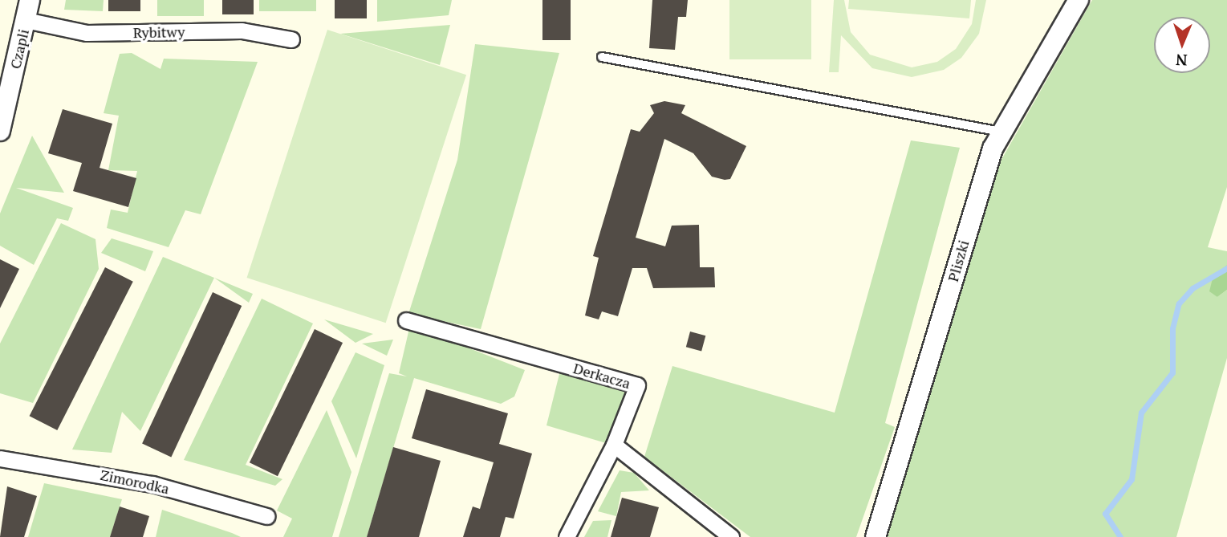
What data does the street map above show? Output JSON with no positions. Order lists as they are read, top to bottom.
{
  "streets": {
    "street": [
      "Rybitwy",
      "Czapli",
      "Pliszki",
      "Derkacza",
      "Zimorodka"
    ]
  },
  "crossings": [
    ["Rybitwy", "Czapli"]
  ],
  "north": "bottom"
}
